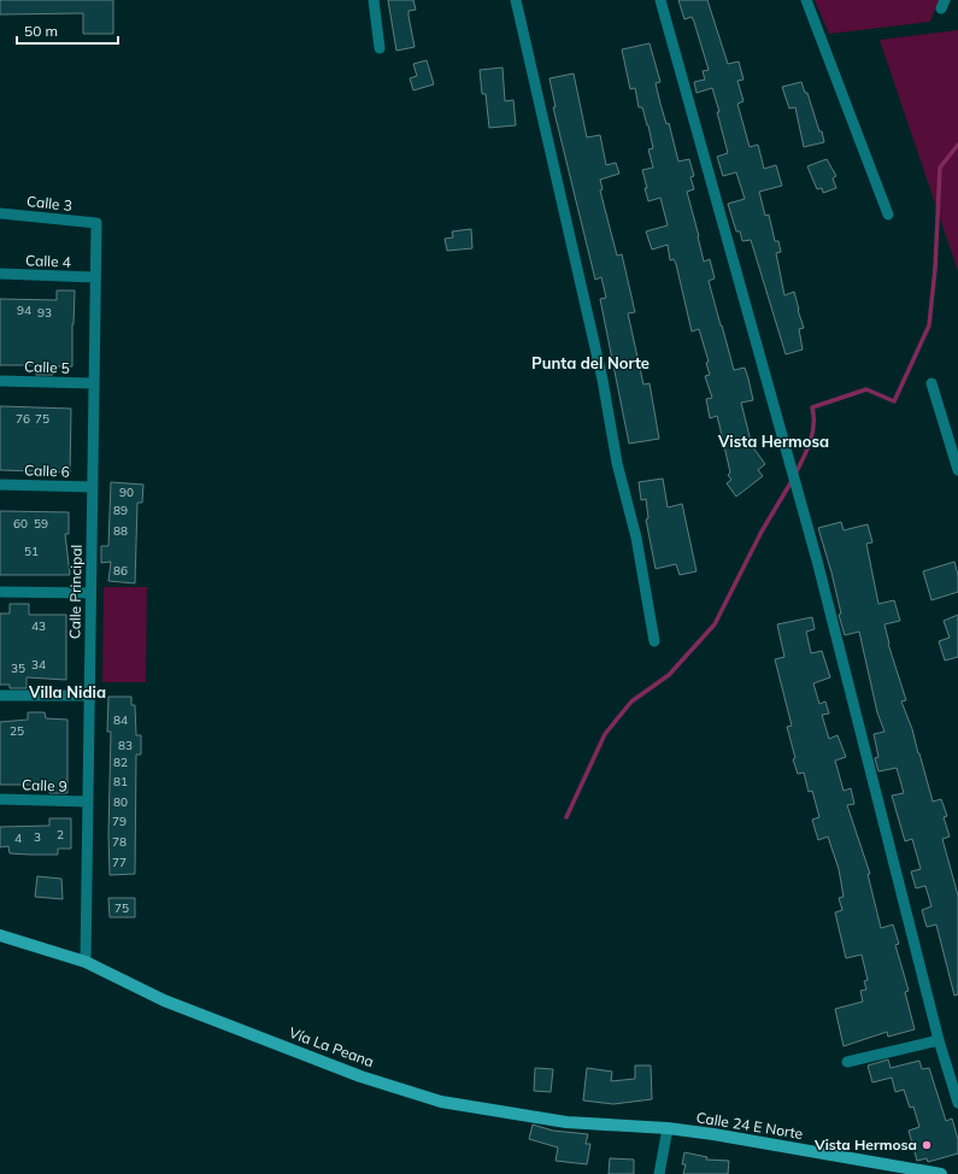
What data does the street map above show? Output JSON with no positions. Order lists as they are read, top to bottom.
{
  "streets": {
    "street": [
      "Calle 3",
      "Calle 4",
      "Calle 5",
      "Calle 6",
      "Calle Principal",
      "Calle 9",
      "Vía La Peana",
      "Calle 24 E Norte"
    ]
  },
  "crossings": [
    ["Calle 3", "Calle Principal"],
    ["Calle 4", "Calle Principal"],
    ["Calle 5", "Calle Principal"],
    ["Calle 6", "Calle Principal"],
    ["Calle Principal", "Calle 9"],
    ["Calle Principal", "Vía La Peana"],
    ["Vía La Peana", "Calle 24 E Norte"]
  ],
  "districts": ["Punta del Norte", "Vista Hermosa", "Villa Nidia"],
  "places": ["Vista Hermosa"],
  "house_numbers": [
    "94",
    "93",
    "76",
    "75",
    "90",
    "89",
    "60",
    "59",
    "88",
    "51",
    "86",
    "43",
    "34",
    "35",
    "84",
    "25",
    "83",
    "82",
    "81",
    "80",
    "79",
    "2",
    "3",
    "4",
    "78",
    "77",
    "75"
  ],
  "scale_bar": "50 m"
}
